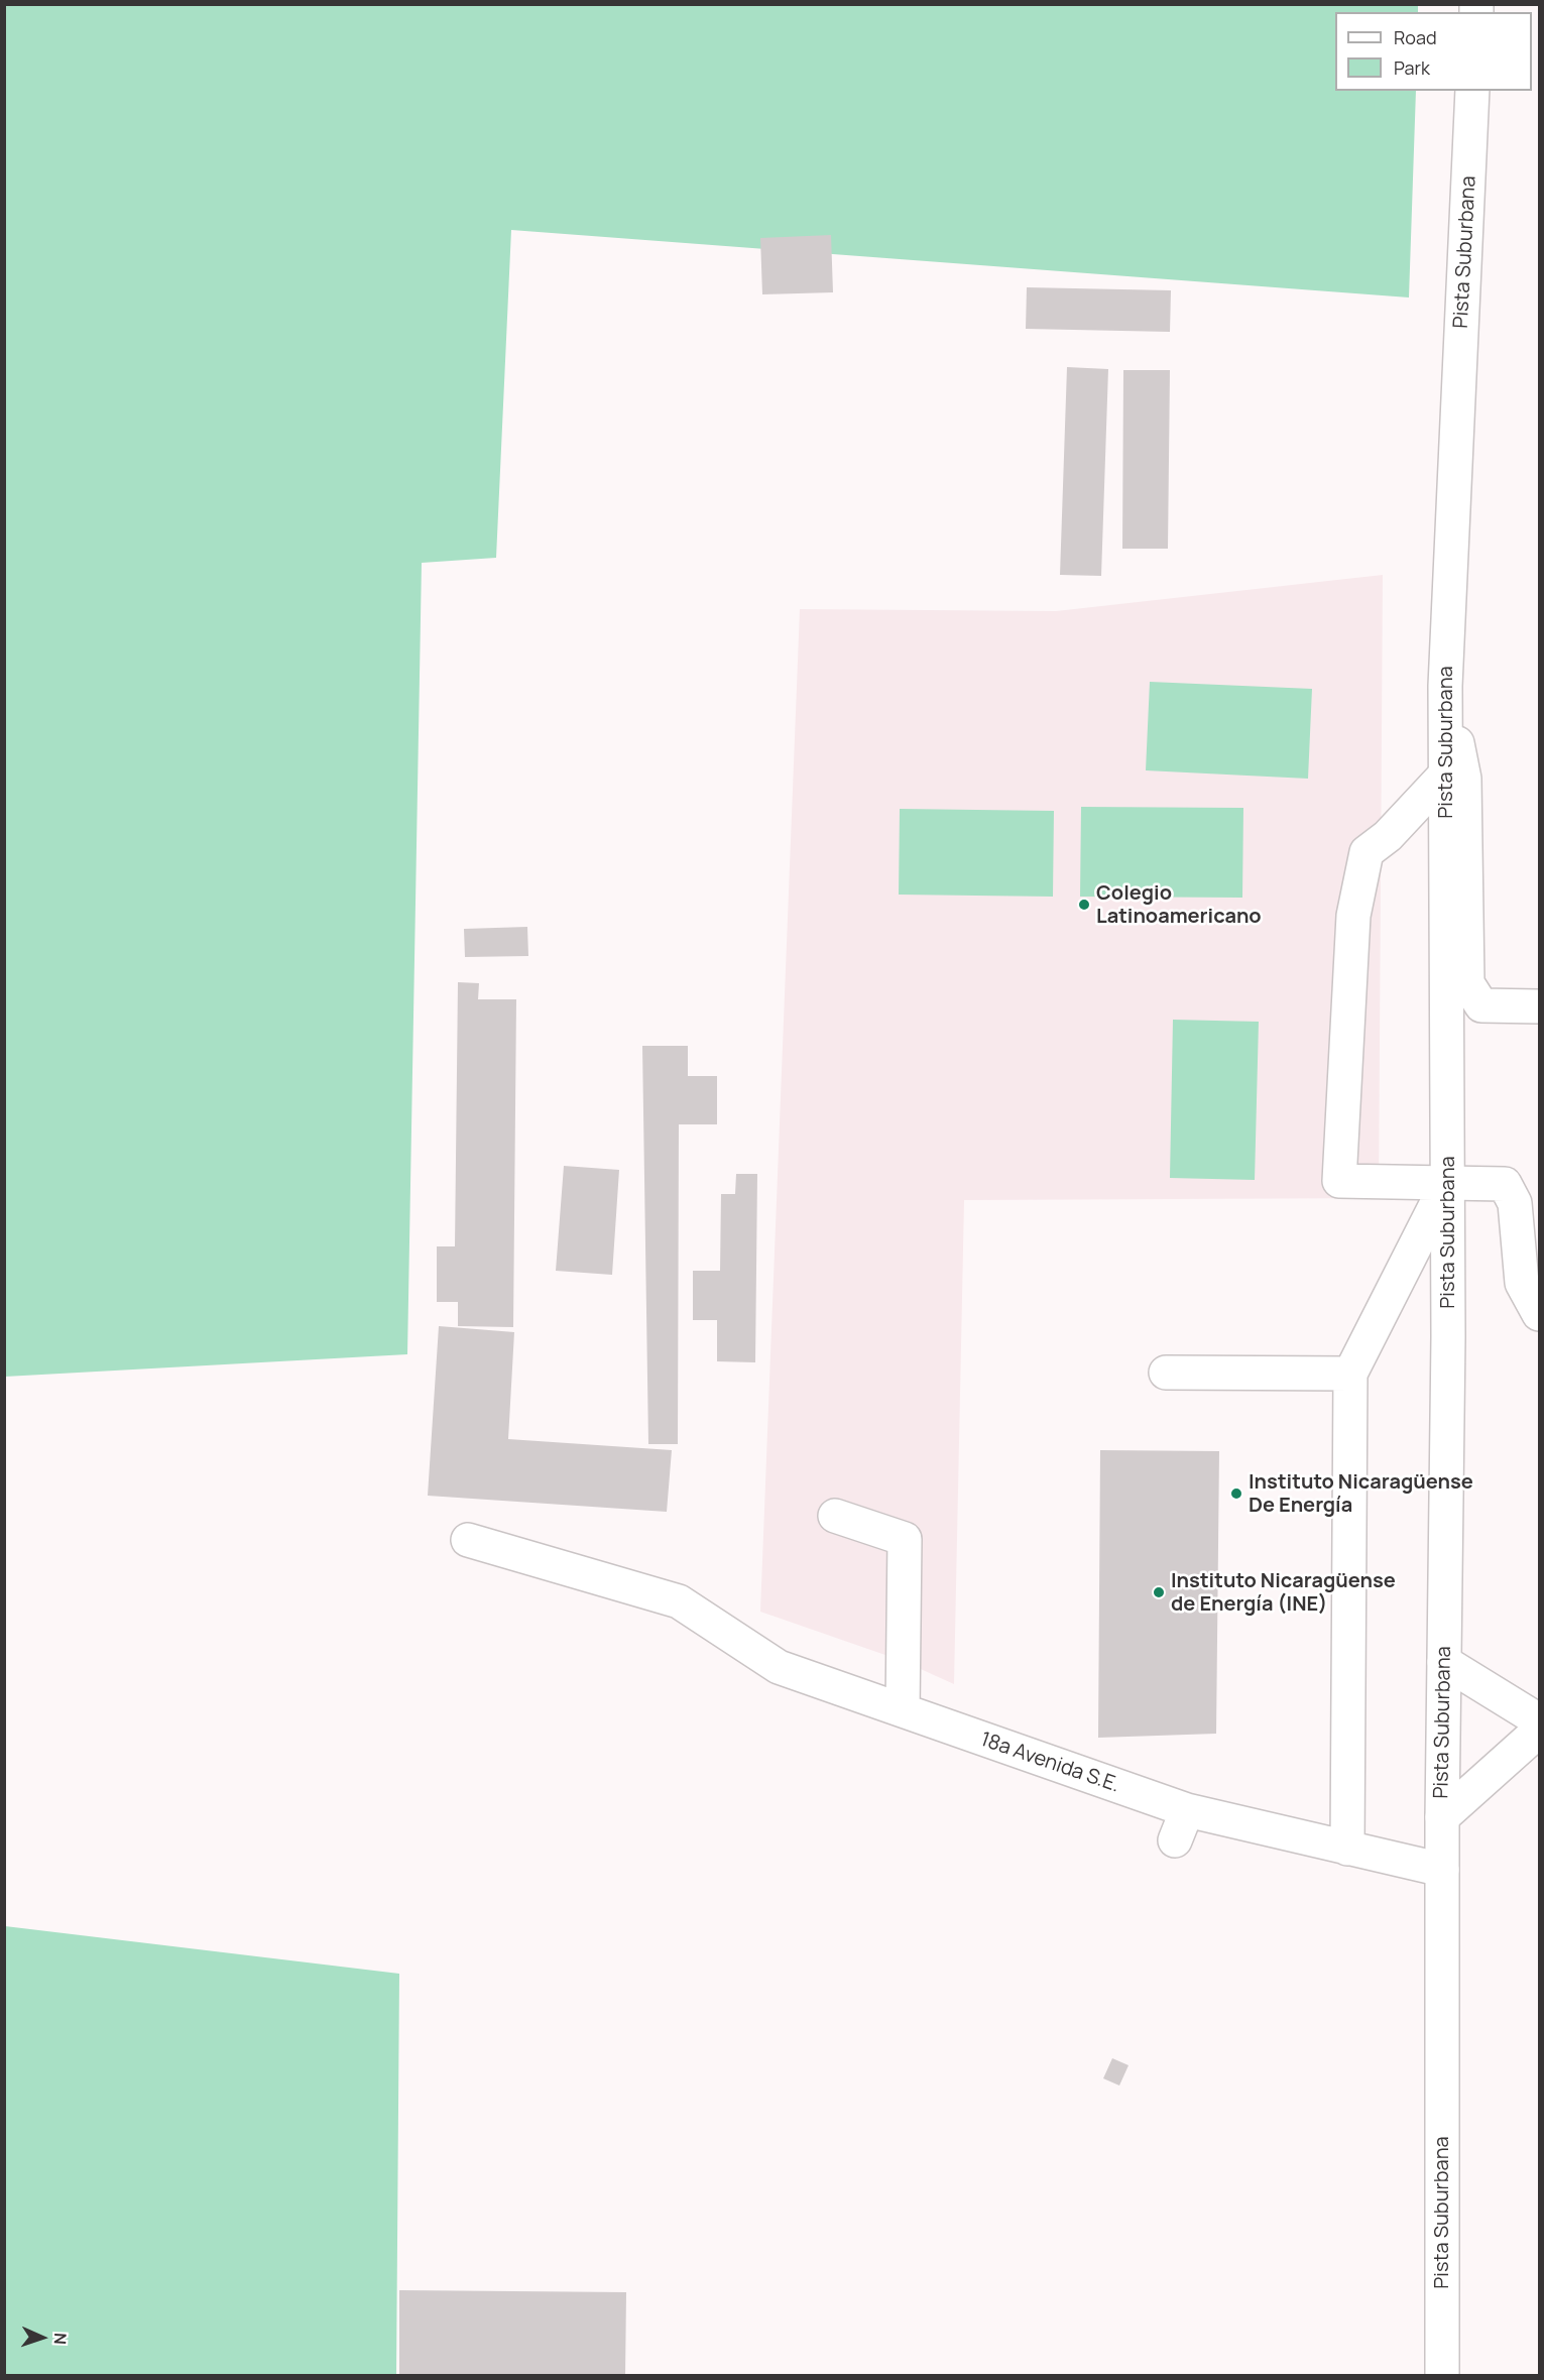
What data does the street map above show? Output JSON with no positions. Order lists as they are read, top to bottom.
{
  "streets": {
    "main road": ["Pista Suburbana", "18a Avenida S.E."]
  },
  "crossings": [
    ["Pista Suburbana", "18a Avenida S.E."]
  ],
  "places": ["Colegio Latinoamericano", "Instituto Nicaragüense De Energía", "Instituto Nicaragüense de Energía (INE)"],
  "legend": ["Road", "Park"],
  "north": "right"
}
